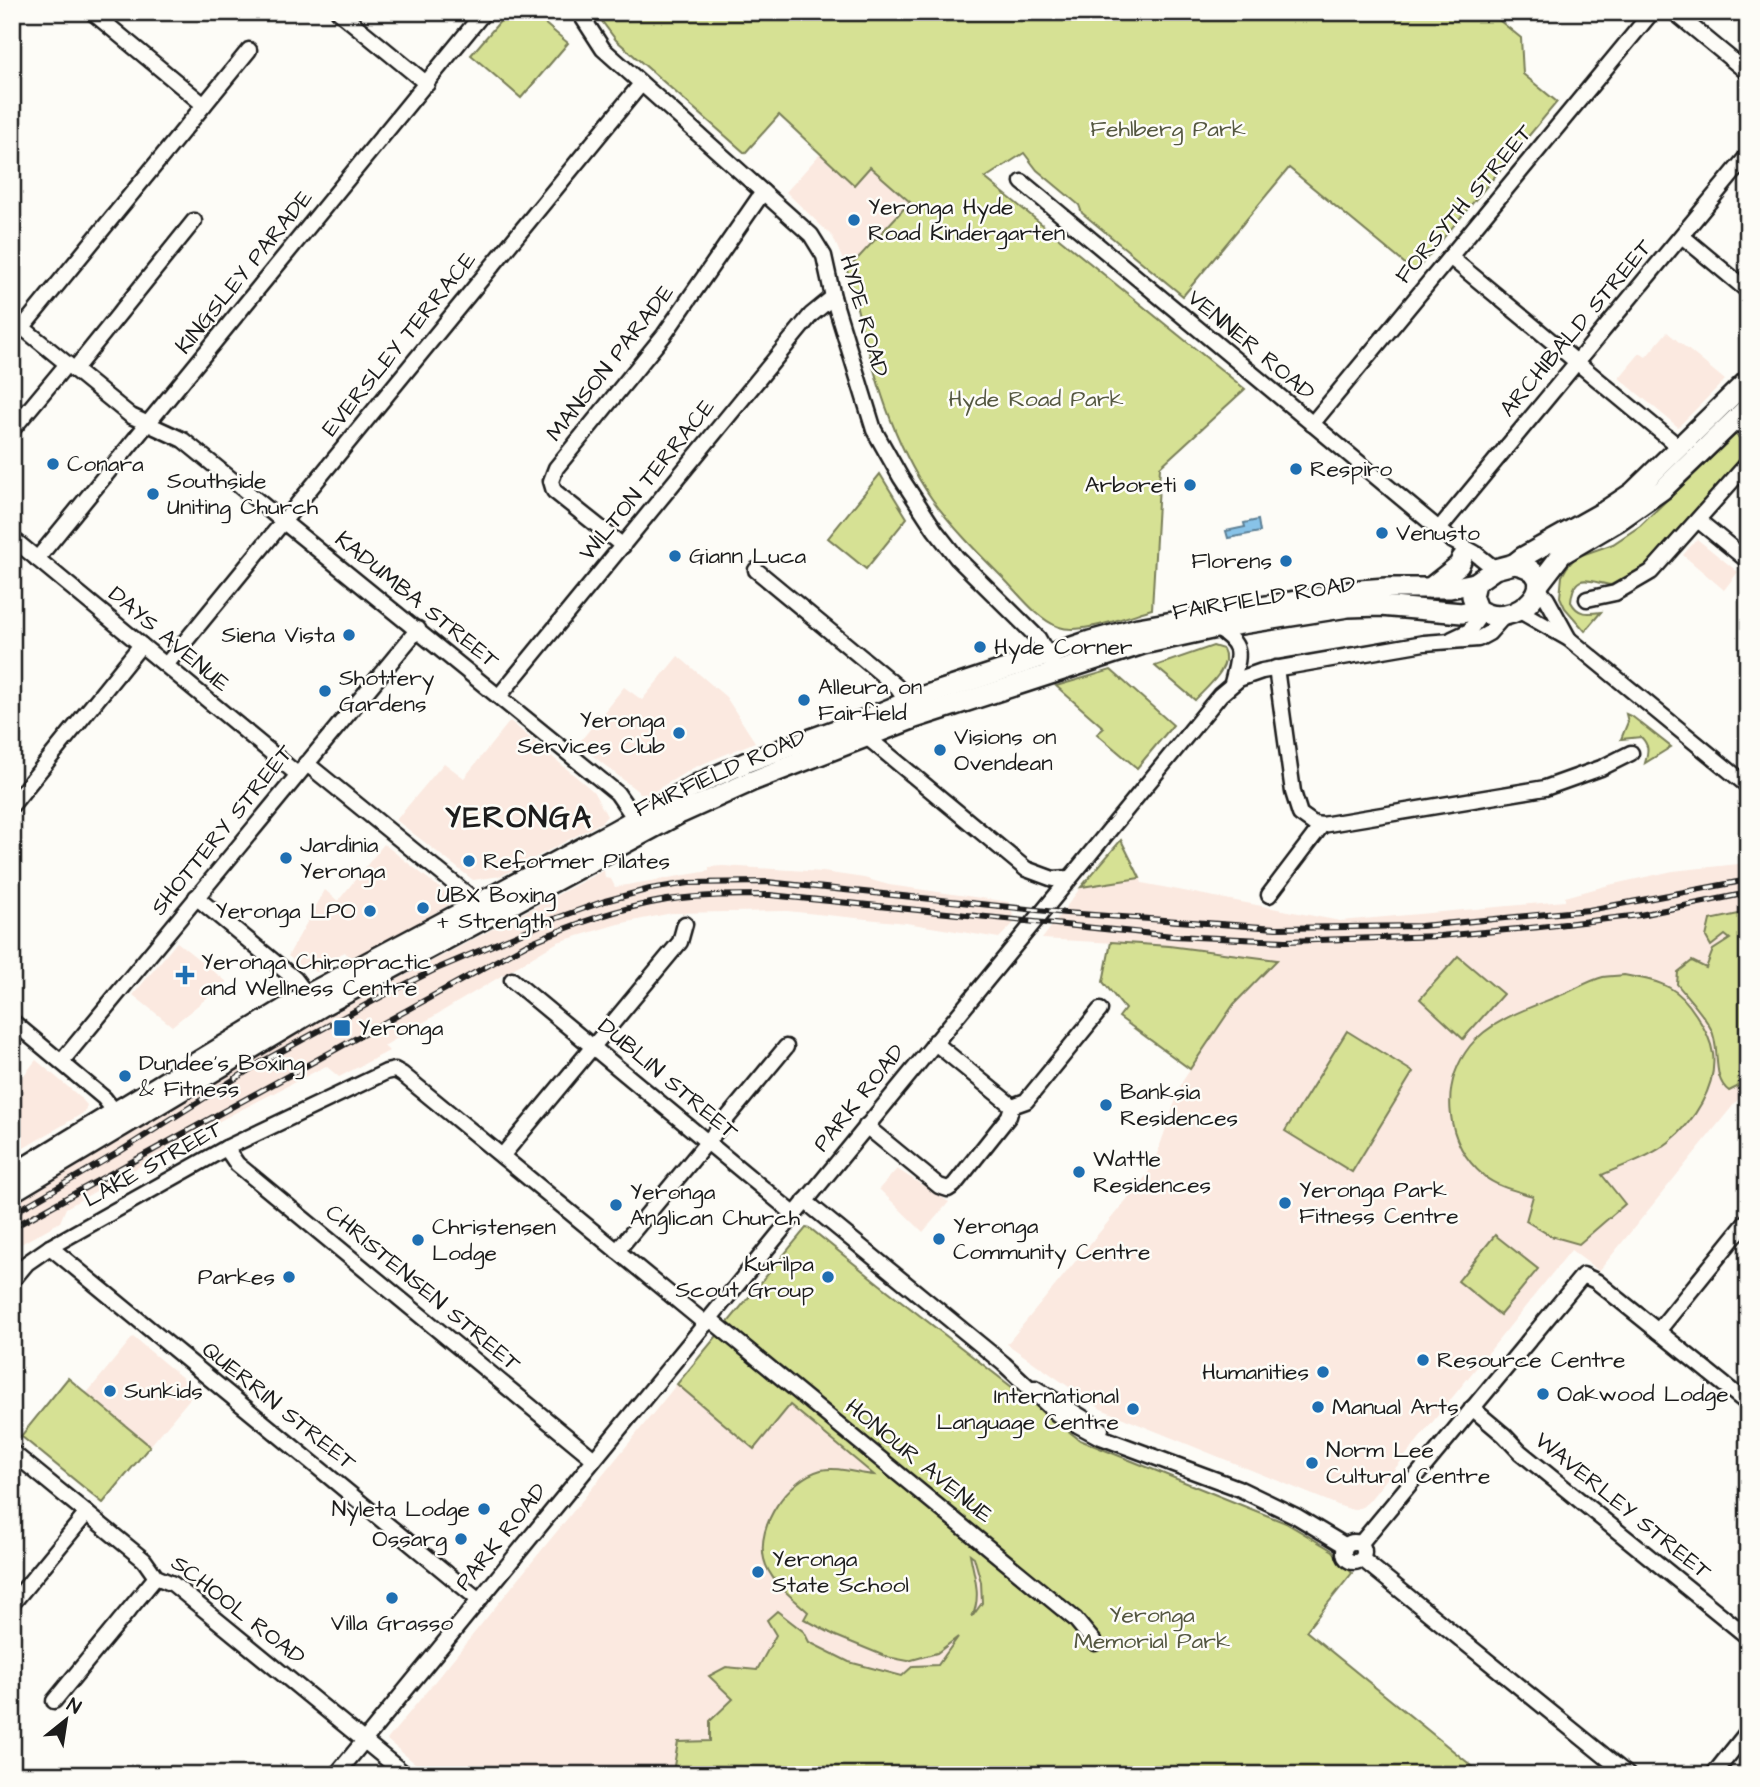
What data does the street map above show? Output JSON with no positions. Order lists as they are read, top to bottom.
{
  "streets": {
    "main road": ["FAIRFIELD ROAD"],
    "street": [
      "FORSYTH STREET",
      "KINGSLEY PARADE",
      "HYDE ROAD",
      "ARCHIBALD STREET",
      "EVERSLEY TERRACE",
      "VENNER ROAD",
      "MANSON PARADE",
      "WILTON TERRACE",
      "KADUMBA STREET",
      "DAYS AVENUE",
      "SHOTTERY STREET",
      "DUBLIN STREET",
      "PARK ROAD",
      "LAKE STREET",
      "CHRISTENSEN STREET",
      "QUERRIN STREET",
      "HONOUR AVENUE",
      "WAVERLEY STREET",
      "SCHOOL ROAD"
    ]
  },
  "crossings": [
    ["FORSYTH STREET", "VENNER ROAD"],
    ["KINGSLEY PARADE", "KADUMBA STREET"],
    ["KINGSLEY PARADE", "DAYS AVENUE"],
    ["HYDE ROAD", "EVERSLEY TERRACE"],
    ["HYDE ROAD", "MANSON PARADE"],
    ["HYDE ROAD", "WILTON TERRACE"],
    ["HYDE ROAD", "FAIRFIELD ROAD"],
    ["ARCHIBALD STREET", "VENNER ROAD"],
    ["EVERSLEY TERRACE", "KADUMBA STREET"],
    ["EVERSLEY TERRACE", "DAYS AVENUE"],
    ["VENNER ROAD", "FAIRFIELD ROAD"],
    ["MANSON PARADE", "WILTON TERRACE"],
    ["WILTON TERRACE", "KADUMBA STREET"],
    ["FAIRFIELD ROAD", "KADUMBA STREET"],
    ["FAIRFIELD ROAD", "DAYS AVENUE"],
    ["KADUMBA STREET", "SHOTTERY STREET"],
    ["DAYS AVENUE", "SHOTTERY STREET"],
    ["DUBLIN STREET", "PARK ROAD"],
    ["PARK ROAD", "CHRISTENSEN STREET"],
    ["PARK ROAD", "QUERRIN STREET"],
    ["PARK ROAD", "HONOUR AVENUE"],
    ["PARK ROAD", "SCHOOL ROAD"],
    ["LAKE STREET", "CHRISTENSEN STREET"],
    ["LAKE STREET", "QUERRIN STREET"],
    ["LAKE STREET", "HONOUR AVENUE"]
  ],
  "districts": ["YERONGA"],
  "parks": ["Fehlberg Park", "Hyde Road Park", "Yeronga Memorial Park"],
  "places": {
    "other": [
      "Yeronga Hyde Road Kindergarten",
      "Conara",
      "Respiro",
      "Arboreti",
      "Southside Uniting Church",
      "Venusto",
      "Giann Luca",
      "Florens",
      "Siena Vista",
      "Hyde Corner",
      "Shottery Gardens",
      "Alleura on Fairfield",
      "Yeronga Services Club",
      "Visions on Ovendean",
      "Jardinia Yeronga",
      "Reformer Pilates",
      "UBX Boxing + Strength",
      "Yeronga LPO",
      "Dundee's Boxing & Fitness",
      "Banksia Residences",
      "Wattle Residences",
      "Yeronga Park Fitness Centre",
      "Yeronga Anglican Church",
      "Yeronga Community Centre",
      "Christensen Lodge",
      "Parkes",
      "Kurilpa Scout Group",
      "Resource Centre",
      "Humanities",
      "Sunkids",
      "Oakwood Lodge",
      "Manual Arts",
      "International Language Centre",
      "Norm Lee Cultural Centre",
      "Nyleta Lodge",
      "Ossarg",
      "Yeronga State School",
      "Villa Grasso"
    ],
    "health": ["Yeronga Chiropractic and Wellness Centre"],
    "transit": ["Yeronga"]
  },
  "north": "top right"
}
